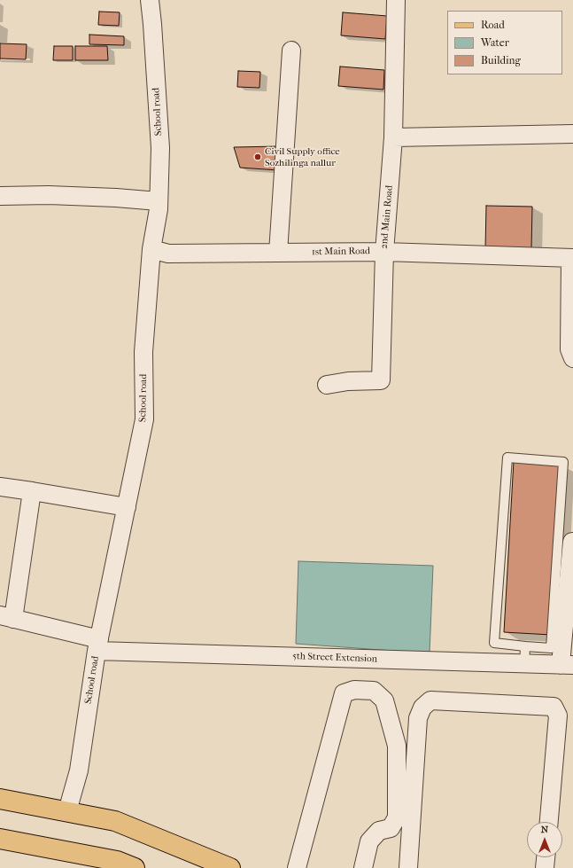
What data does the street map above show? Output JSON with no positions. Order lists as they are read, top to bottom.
{
  "streets": {
    "street": [
      "School road",
      "2nd Main Road",
      "1st Main Road",
      "5th Street Extension"
    ]
  },
  "crossings": [
    ["School road", "1st Main Road"],
    ["School road", "5th Street Extension"],
    ["2nd Main Road", "1st Main Road"]
  ],
  "places": ["Civil Supply office Sozhilinga nallur"],
  "legend": ["Road", "Water", "Building"],
  "north": "top"
}
